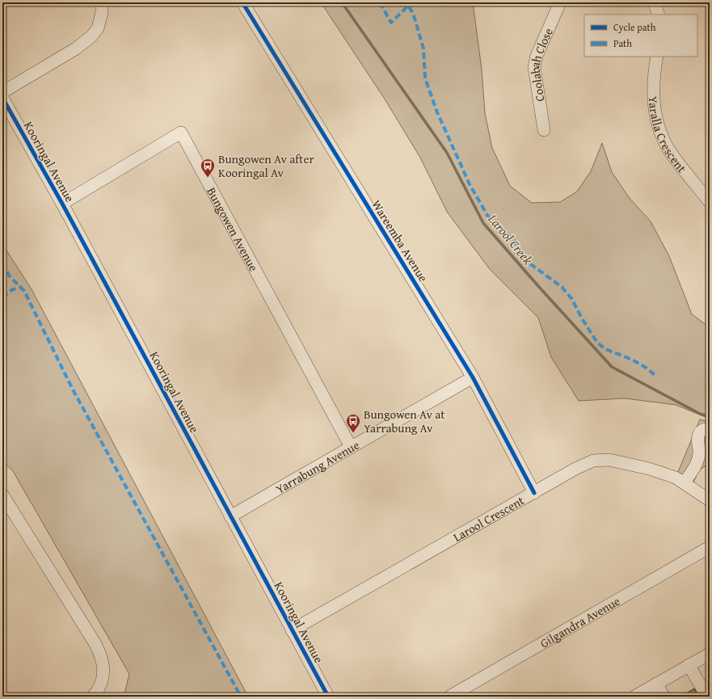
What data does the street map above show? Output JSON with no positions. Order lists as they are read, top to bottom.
{
  "streets": {
    "street": [
      "Coolabah Close",
      "Yaralla Crescent",
      "Kooringal Avenue",
      "Bungowen Avenue",
      "Wareemba Avenue",
      "Yarrabung Avenue",
      "Larool Crescent",
      "Gilgandra Avenue"
    ]
  },
  "crossings": [
    ["Kooringal Avenue", "Bungowen Avenue"],
    ["Kooringal Avenue", "Yarrabung Avenue"],
    ["Kooringal Avenue", "Larool Crescent"],
    ["Bungowen Avenue", "Yarrabung Avenue"],
    ["Wareemba Avenue", "Yarrabung Avenue"],
    ["Wareemba Avenue", "Larool Crescent"]
  ],
  "water": ["Larool Creek"],
  "places": {
    "bus stop": ["Bungowen Av after Kooringal Av", "Bungowen Av at Yarrabung Av"]
  },
  "legend": ["Cycle path", "Path"]
}
